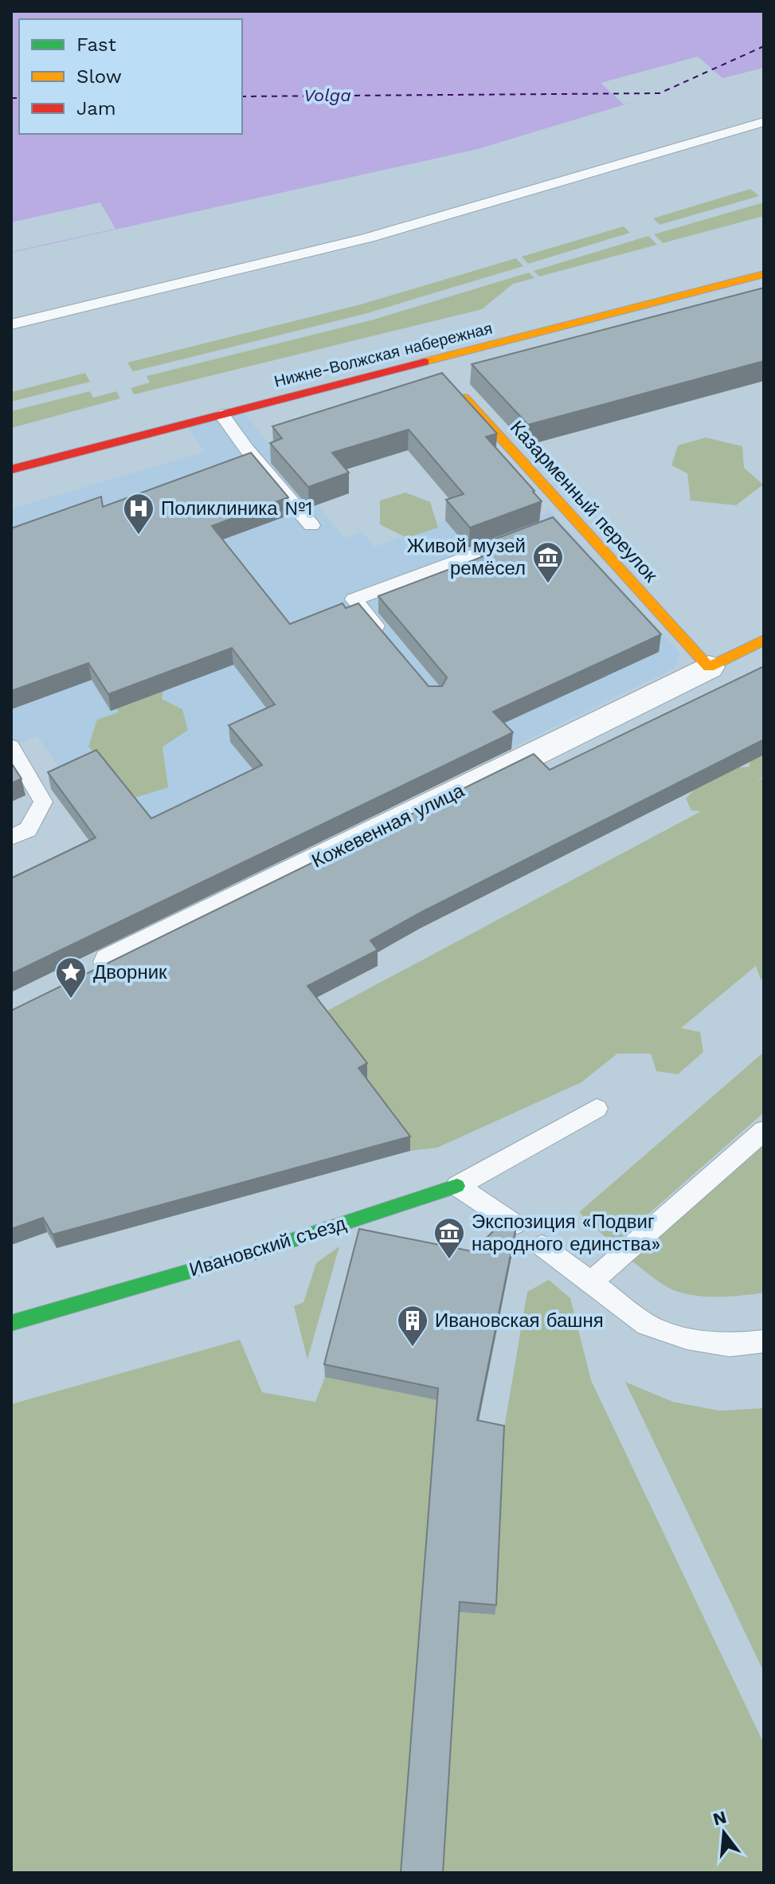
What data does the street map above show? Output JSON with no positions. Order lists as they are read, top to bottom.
{
  "streets": {
    "street": [
      "Нижне-Волжская набережная",
      "Казарменный переулок",
      "Кожевенная улица",
      "Ивановский съезд"
    ]
  },
  "crossings": [
    ["Казарменный переулок", "Кожевенная улица"]
  ],
  "water": ["Volga"],
  "places": {
    "hospital": ["Поликлиника №1"],
    "museum": ["Живой музей ремёсел", "Экспозиция «Подвиг народного единства»"],
    "place": ["Дворник"],
    "building": ["Ивановская башня"]
  },
  "legend": ["Fast", "Slow", "Jam"],
  "north": "top"
}
